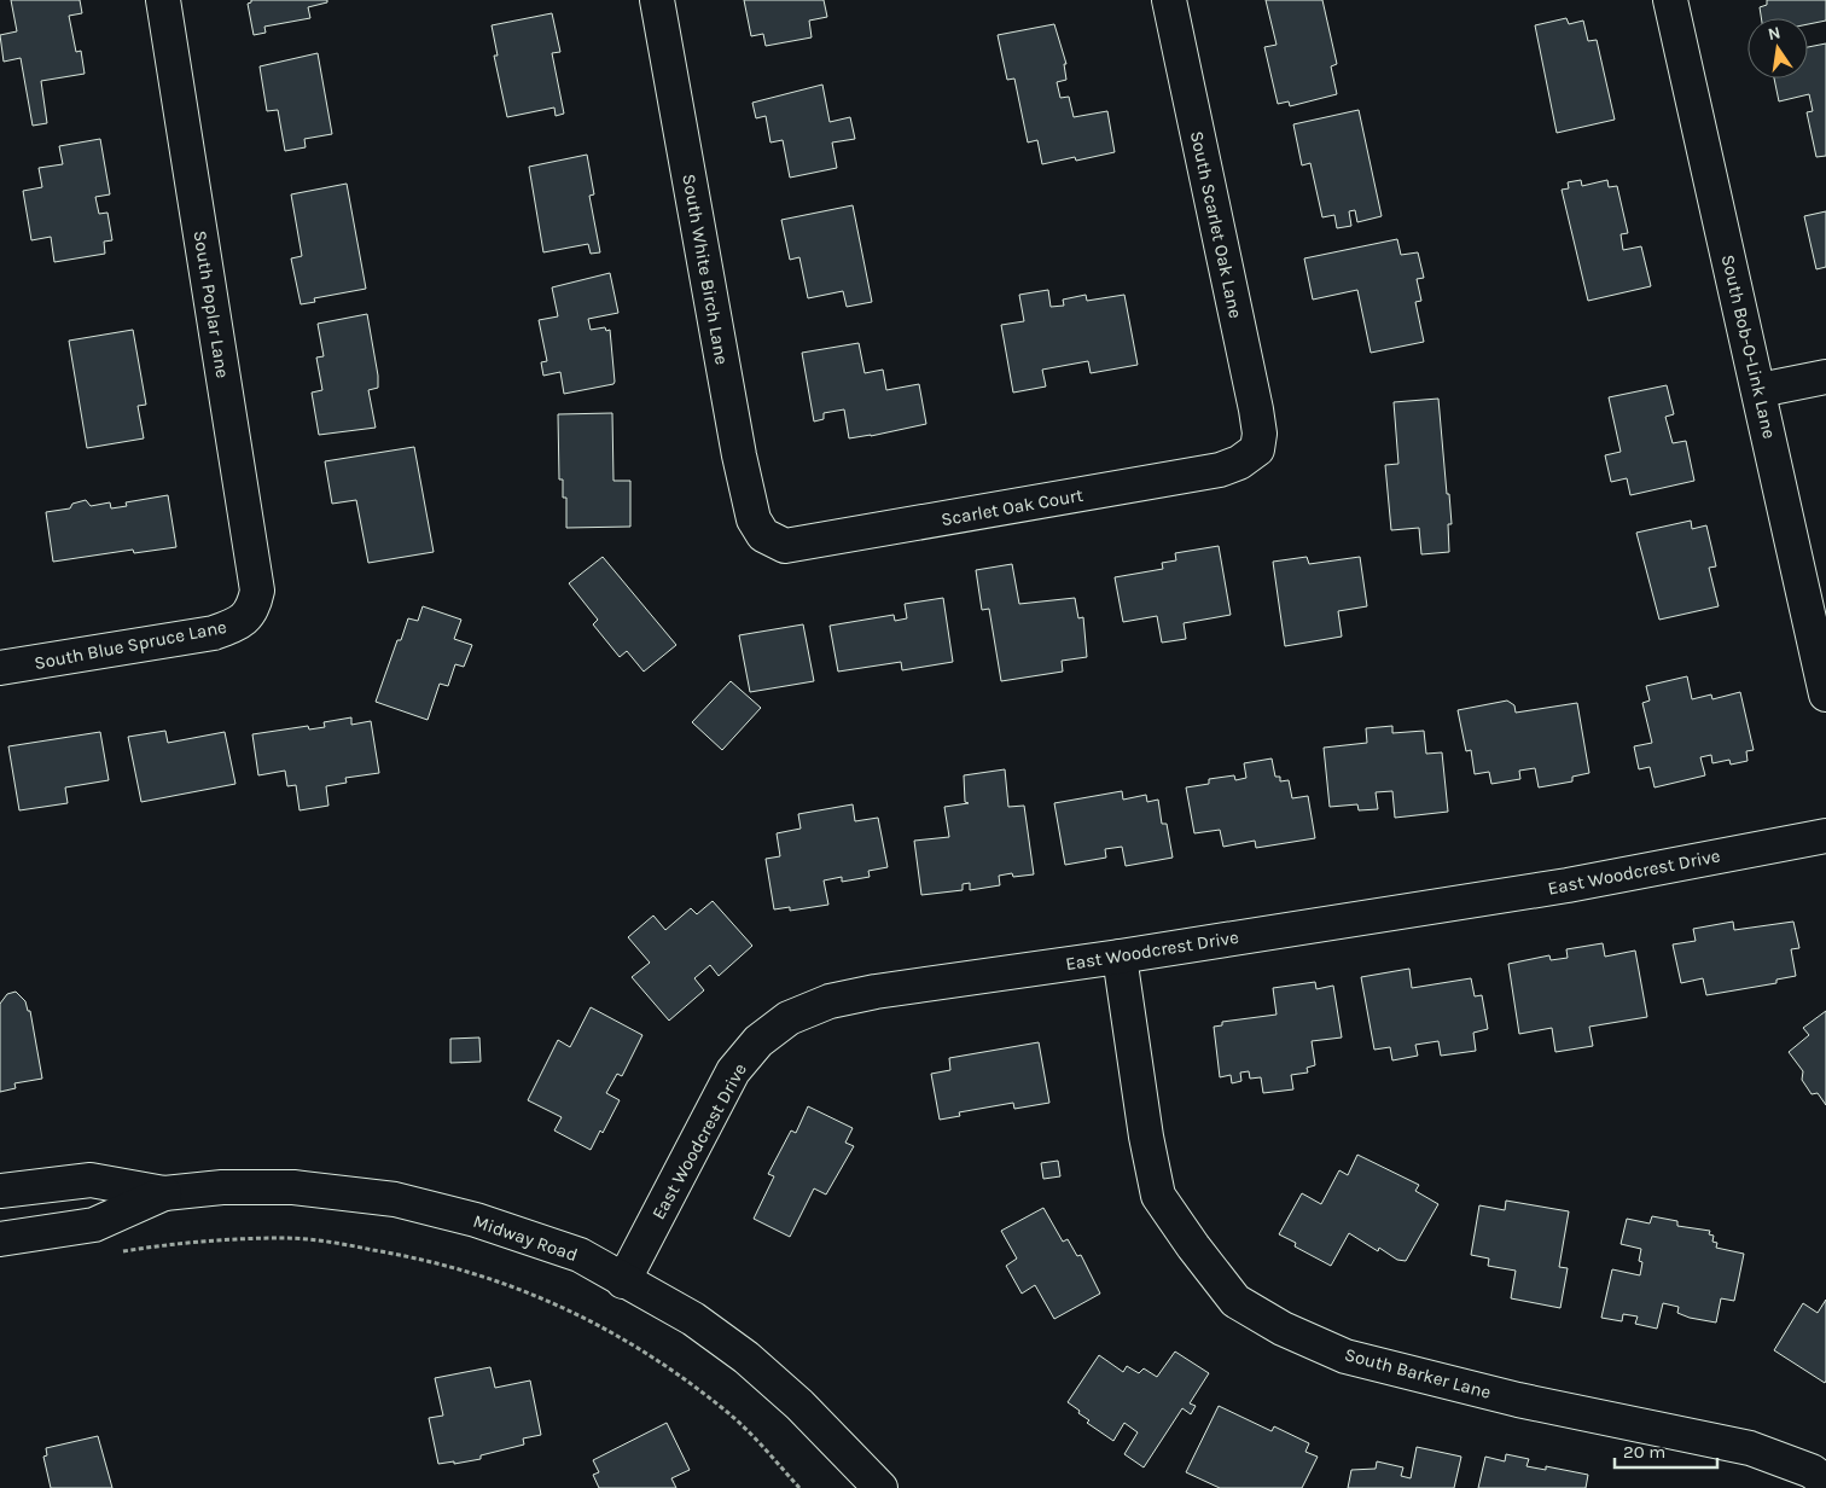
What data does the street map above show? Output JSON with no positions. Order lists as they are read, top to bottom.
{
  "streets": {
    "street": [
      "South Scarlet Oak Lane",
      "South White Birch Lane",
      "South Poplar Lane",
      "South Bob-O-Link Lane",
      "Scarlet Oak Court",
      "South Blue Spruce Lane",
      "East Woodcrest Drive",
      "Midway Road",
      "South Barker Lane"
    ]
  },
  "crossings": [
    ["South Scarlet Oak Lane", "Scarlet Oak Court"],
    ["South White Birch Lane", "Scarlet Oak Court"],
    ["South Poplar Lane", "South Blue Spruce Lane"],
    ["East Woodcrest Drive", "Midway Road"],
    ["East Woodcrest Drive", "South Barker Lane"]
  ],
  "scale_bar": "20 m",
  "north": "top"
}
